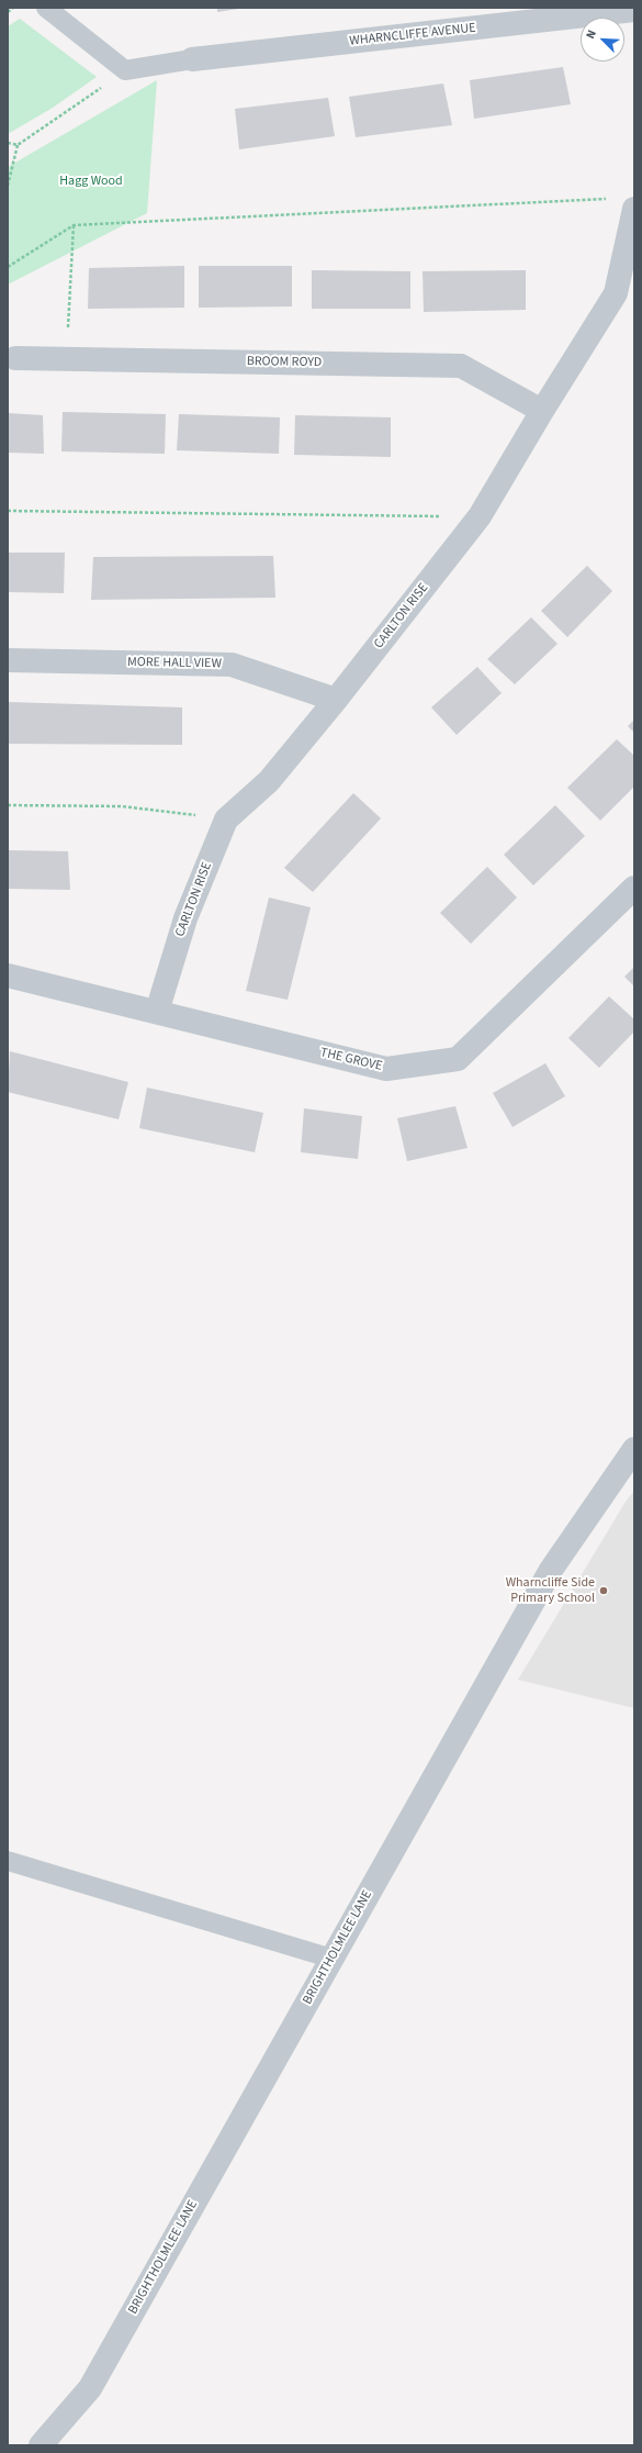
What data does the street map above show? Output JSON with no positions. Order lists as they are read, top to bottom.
{
  "streets": {
    "street": [
      "WHARNCLIFFE AVENUE",
      "BROOM ROYD",
      "CARLTON RISE",
      "MORE HALL VIEW",
      "THE GROVE",
      "BRIGHTHOLMLEE LANE"
    ]
  },
  "crossings": [
    ["BROOM ROYD", "CARLTON RISE"],
    ["CARLTON RISE", "MORE HALL VIEW"],
    ["CARLTON RISE", "THE GROVE"]
  ],
  "parks": ["Hagg Wood"],
  "places": ["Wharncliffe Side Primary School"],
  "north": "top left"
}
